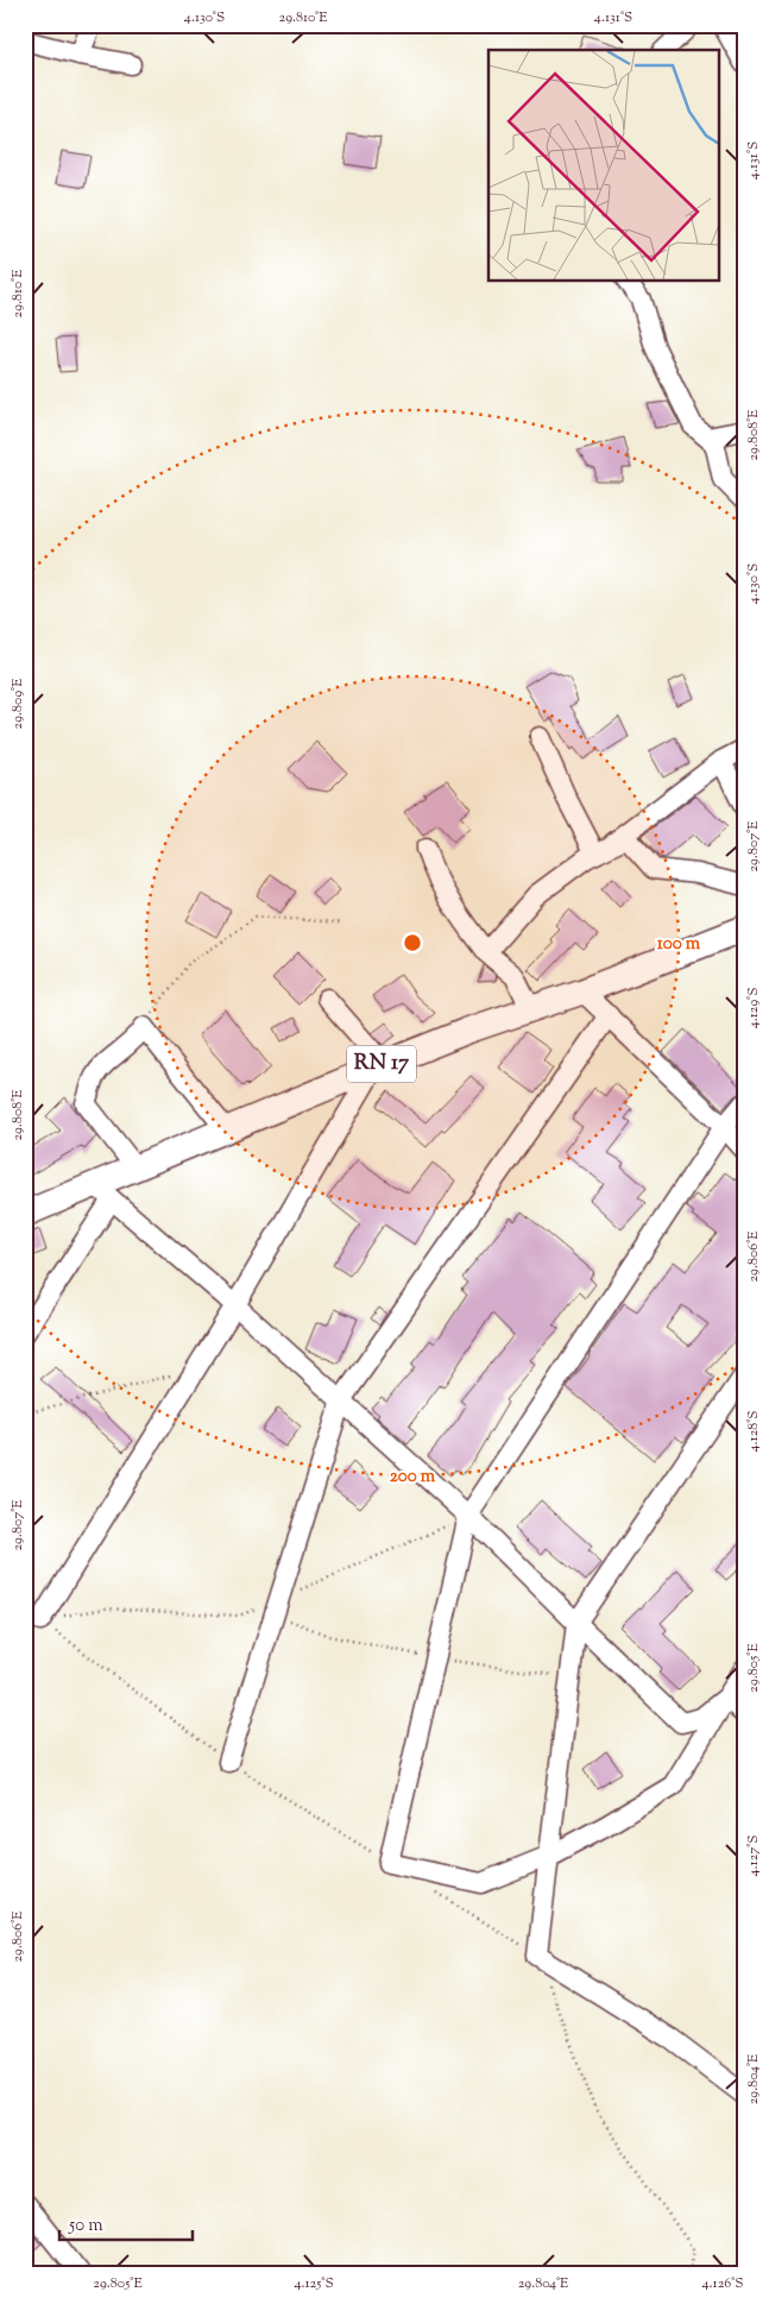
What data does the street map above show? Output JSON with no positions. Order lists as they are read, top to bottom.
{
  "streets": {
    "main road": ["RN 17"]
  },
  "scale_bar": "50 m",
  "coordinates": [
    "4.130°S",
    "29.810°E",
    "4.131°S",
    "29.808°E",
    "29.809°E",
    "29.807°E",
    "4.129°S",
    "29.806°E",
    "4.128°S",
    "29.805°E",
    "4.127°S",
    "29.804°E",
    "4.125°S",
    "4.126°S"
  ],
  "rings": ["100 m", "200 m"]
}
